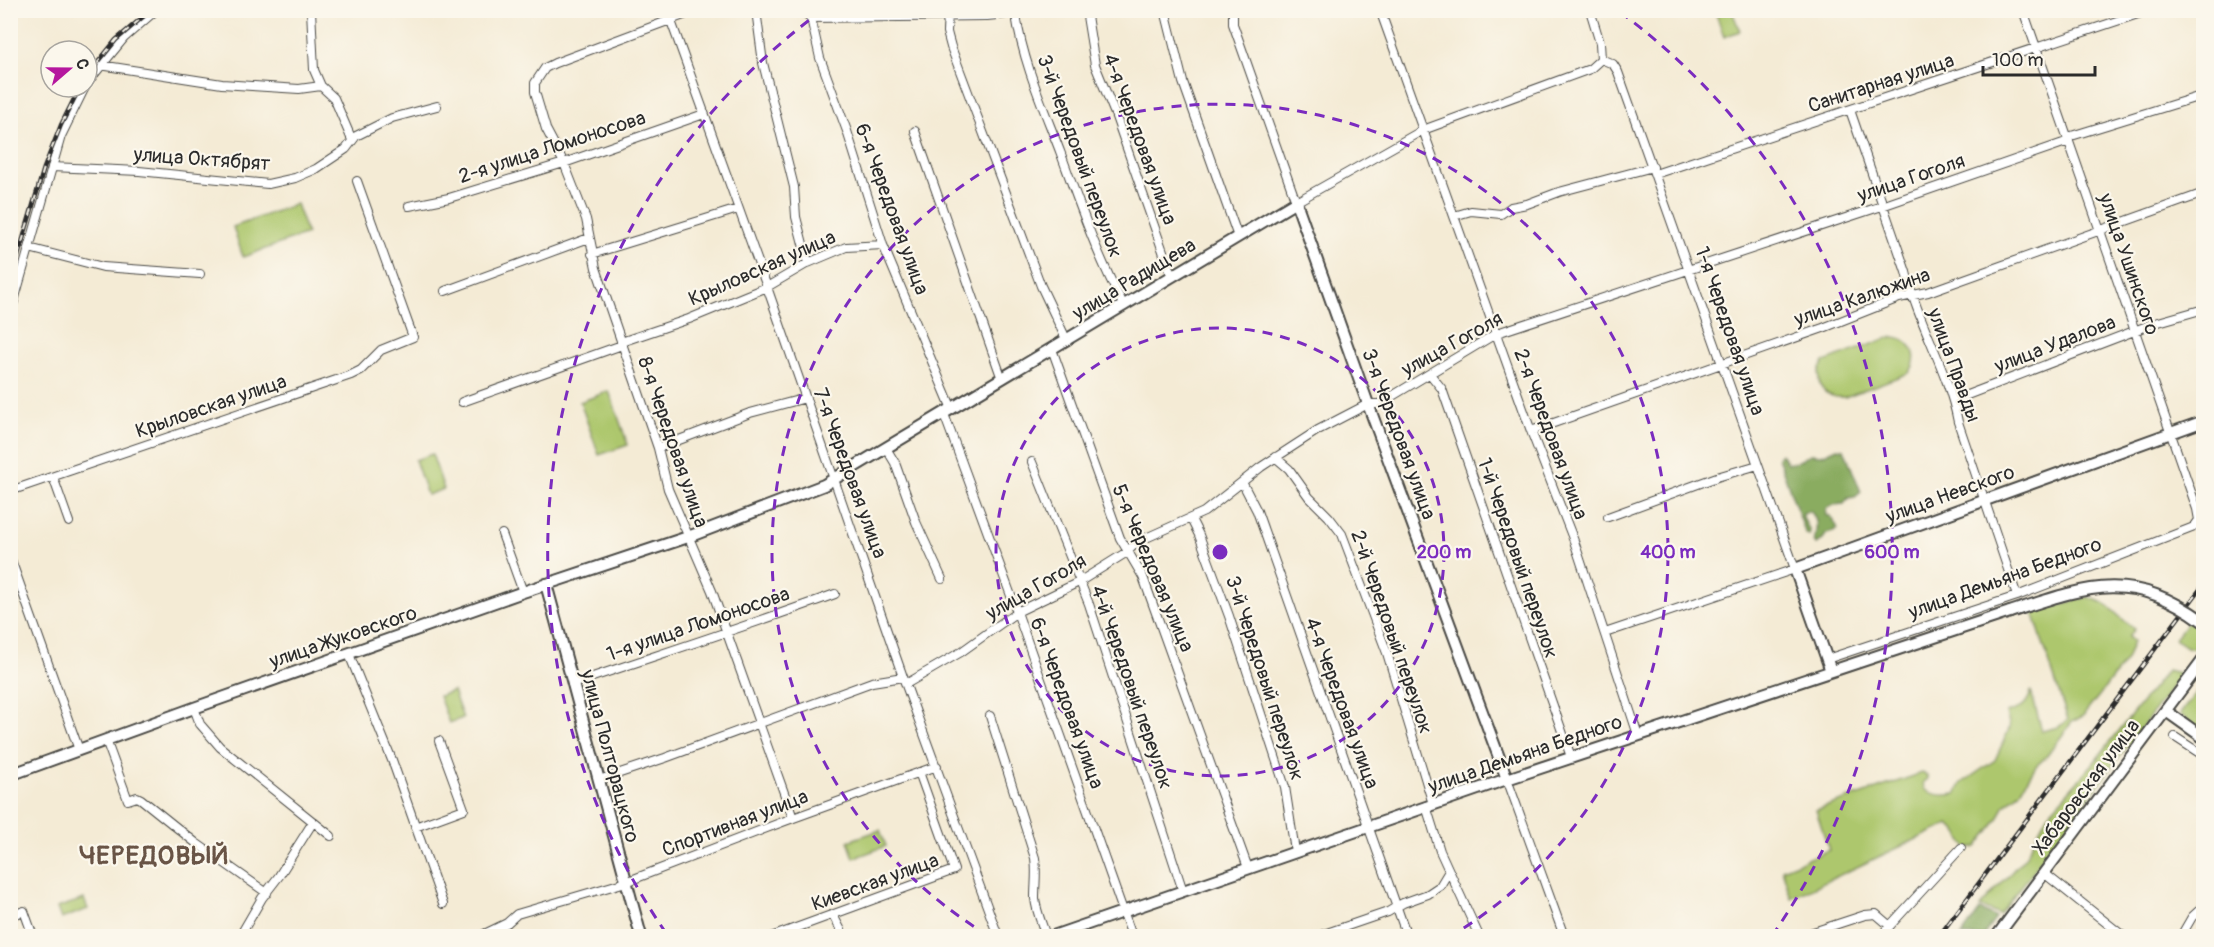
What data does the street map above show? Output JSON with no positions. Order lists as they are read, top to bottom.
{
  "streets": {
    "street": [
      "Санитарная улица",
      "4-я Чередовая улица",
      "2-я улица Ломоносова",
      "3-й Чередовый переулок",
      "улица Октябрят",
      "улица Гоголя",
      "6-я Чередовая улица",
      "улица Ушинского",
      "Крыловская улица",
      "улица Радищева",
      "улица Калюжина",
      "1-я Чередовая улица",
      "улица Удалова",
      "улица Правды",
      "3-я Чередовая улица",
      "2-я Чередовая улица",
      "8-я Чередовая улица",
      "7-я Чередовая улица",
      "улица Невского",
      "1-й Чередовый переулок",
      "5-я Чередовая улица",
      "улица Демьяна Бедного",
      "1-я улица Ломоносова",
      "2-й Чередовый переулок",
      "улица Жуковского",
      "4-й Чередовый переулок",
      "улица Полторацкого",
      "Хабаровская улица",
      "Спортивная улица",
      "Киевская улица"
    ]
  },
  "crossings": [
    ["Санитарная улица", "улица Ушинского"],
    ["Санитарная улица", "1-я Чередовая улица"],
    ["Санитарная улица", "улица Правды"],
    ["Санитарная улица", "2-я Чередовая улица"],
    ["4-я Чередовая улица", "улица Гоголя"],
    ["4-я Чередовая улица", "улица Радищева"],
    ["4-я Чередовая улица", "улица Демьяна Бедного"],
    ["2-я улица Ломоносова", "8-я Чередовая улица"],
    ["2-я улица Ломоносова", "7-я Чередовая улица"],
    ["3-й Чередовый переулок", "улица Гоголя"],
    ["3-й Чередовый переулок", "улица Радищева"],
    ["3-й Чередовый переулок", "улица Демьяна Бедного"],
    ["улица Гоголя", "6-я Чередовая улица"],
    ["улица Гоголя", "улица Ушинского"],
    ["улица Гоголя", "1-я Чередовая улица"],
    ["улица Гоголя", "улица Правды"],
    ["улица Гоголя", "3-я Чередовая улица"],
    ["улица Гоголя", "2-я Чередовая улица"],
    ["улица Гоголя", "8-я Чередовая улица"],
    ["улица Гоголя", "7-я Чередовая улица"],
    ["улица Гоголя", "1-й Чередовый переулок"],
    ["улица Гоголя", "5-я Чередовая улица"],
    ["улица Гоголя", "2-й Чередовый переулок"],
    ["улица Гоголя", "4-й Чередовый переулок"],
    ["улица Гоголя", "улица Полторацкого"],
    ["6-я Чередовая улица", "Крыловская улица"],
    ["6-я Чередовая улица", "улица Радищева"],
    ["6-я Чередовая улица", "улица Демьяна Бедного"],
    ["улица Ушинского", "улица Калюжина"],
    ["улица Ушинского", "улица Удалова"],
    ["улица Ушинского", "улица Невского"],
    ["улица Ушинского", "улица Демьяна Бедного"],
    ["Крыловская улица", "8-я Чередовая улица"],
    ["Крыловская улица", "7-я Чередовая улица"],
    ["улица Радищева", "1-я Чередовая улица"],
    ["улица Радищева", "3-я Чередовая улица"],
    ["улица Радищева", "2-я Чередовая улица"],
    ["улица Радищева", "8-я Чередовая улица"],
    ["улица Радищева", "7-я Чередовая улица"],
    ["улица Радищева", "5-я Чередовая улица"],
    ["улица Радищева", "улица Жуковского"],
    ["улица Калюжина", "1-я Чередовая улица"],
    ["улица Калюжина", "улица Правды"],
    ["улица Калюжина", "2-я Чередовая улица"],
    ["1-я Чередовая улица", "улица Невского"],
    ["1-я Чередовая улица", "улица Демьяна Бедного"],
    ["улица Удалова", "улица Правды"],
    ["улица Правды", "улица Невского"],
    ["улица Правды", "улица Демьяна Бедного"],
    ["3-я Чередовая улица", "улица Демьяна Бедного"],
    ["2-я Чередовая улица", "улица Невского"],
    ["2-я Чередовая улица", "улица Демьяна Бедного"],
    ["8-я Чередовая улица", "7-я Чередовая улица"],
    ["8-я Чередовая улица", "1-я улица Ломоносова"],
    ["8-я Чередовая улица", "улица Жуковского"],
    ["8-я Чередовая улица", "Спортивная улица"],
    ["7-я Чередовая улица", "Спортивная улица"],
    ["1-й Чередовый переулок", "улица Демьяна Бедного"],
    ["5-я Чередовая улица", "улица Демьяна Бедного"],
    ["улица Демьяна Бедного", "2-й Чередовый переулок"],
    ["улица Демьяна Бедного", "4-й Чередовый переулок"],
    ["1-я улица Ломоносова", "улица Полторацкого"],
    ["улица Жуковского", "улица Полторацкого"],
    ["улица Полторацкого", "Спортивная улица"],
    ["Спортивная улица", "Киевская улица"]
  ],
  "districts": ["ЧЕРЕДОВЫЙ"],
  "scale_bar": "100 m",
  "north": "right",
  "rings": ["200 m", "400 m", "600 m"]
}
